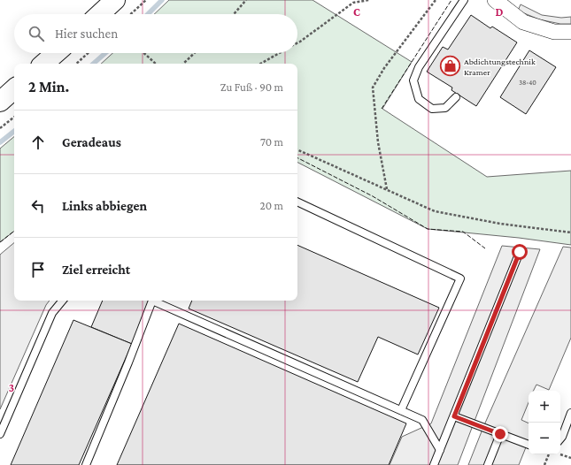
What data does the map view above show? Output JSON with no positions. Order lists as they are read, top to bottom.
{
  "places": {
    "shop": ["Abdichtungstechnik Kramer"]
  },
  "house_numbers": ["38-40"],
  "page": {
    "search": "Hier suchen",
    "heading": ["2 Min.", "Zu Fuß · 90 m"],
    "list": [
      ["Geradeaus", "70 m"],
      ["Links abbiegen", "20 m"],
      "Ziel erreicht"
    ],
    "map_buttons": ["+", "−"]
  },
  "grid": {
    "columns": ["C", "D"],
    "rows": ["3"]
  }
}
